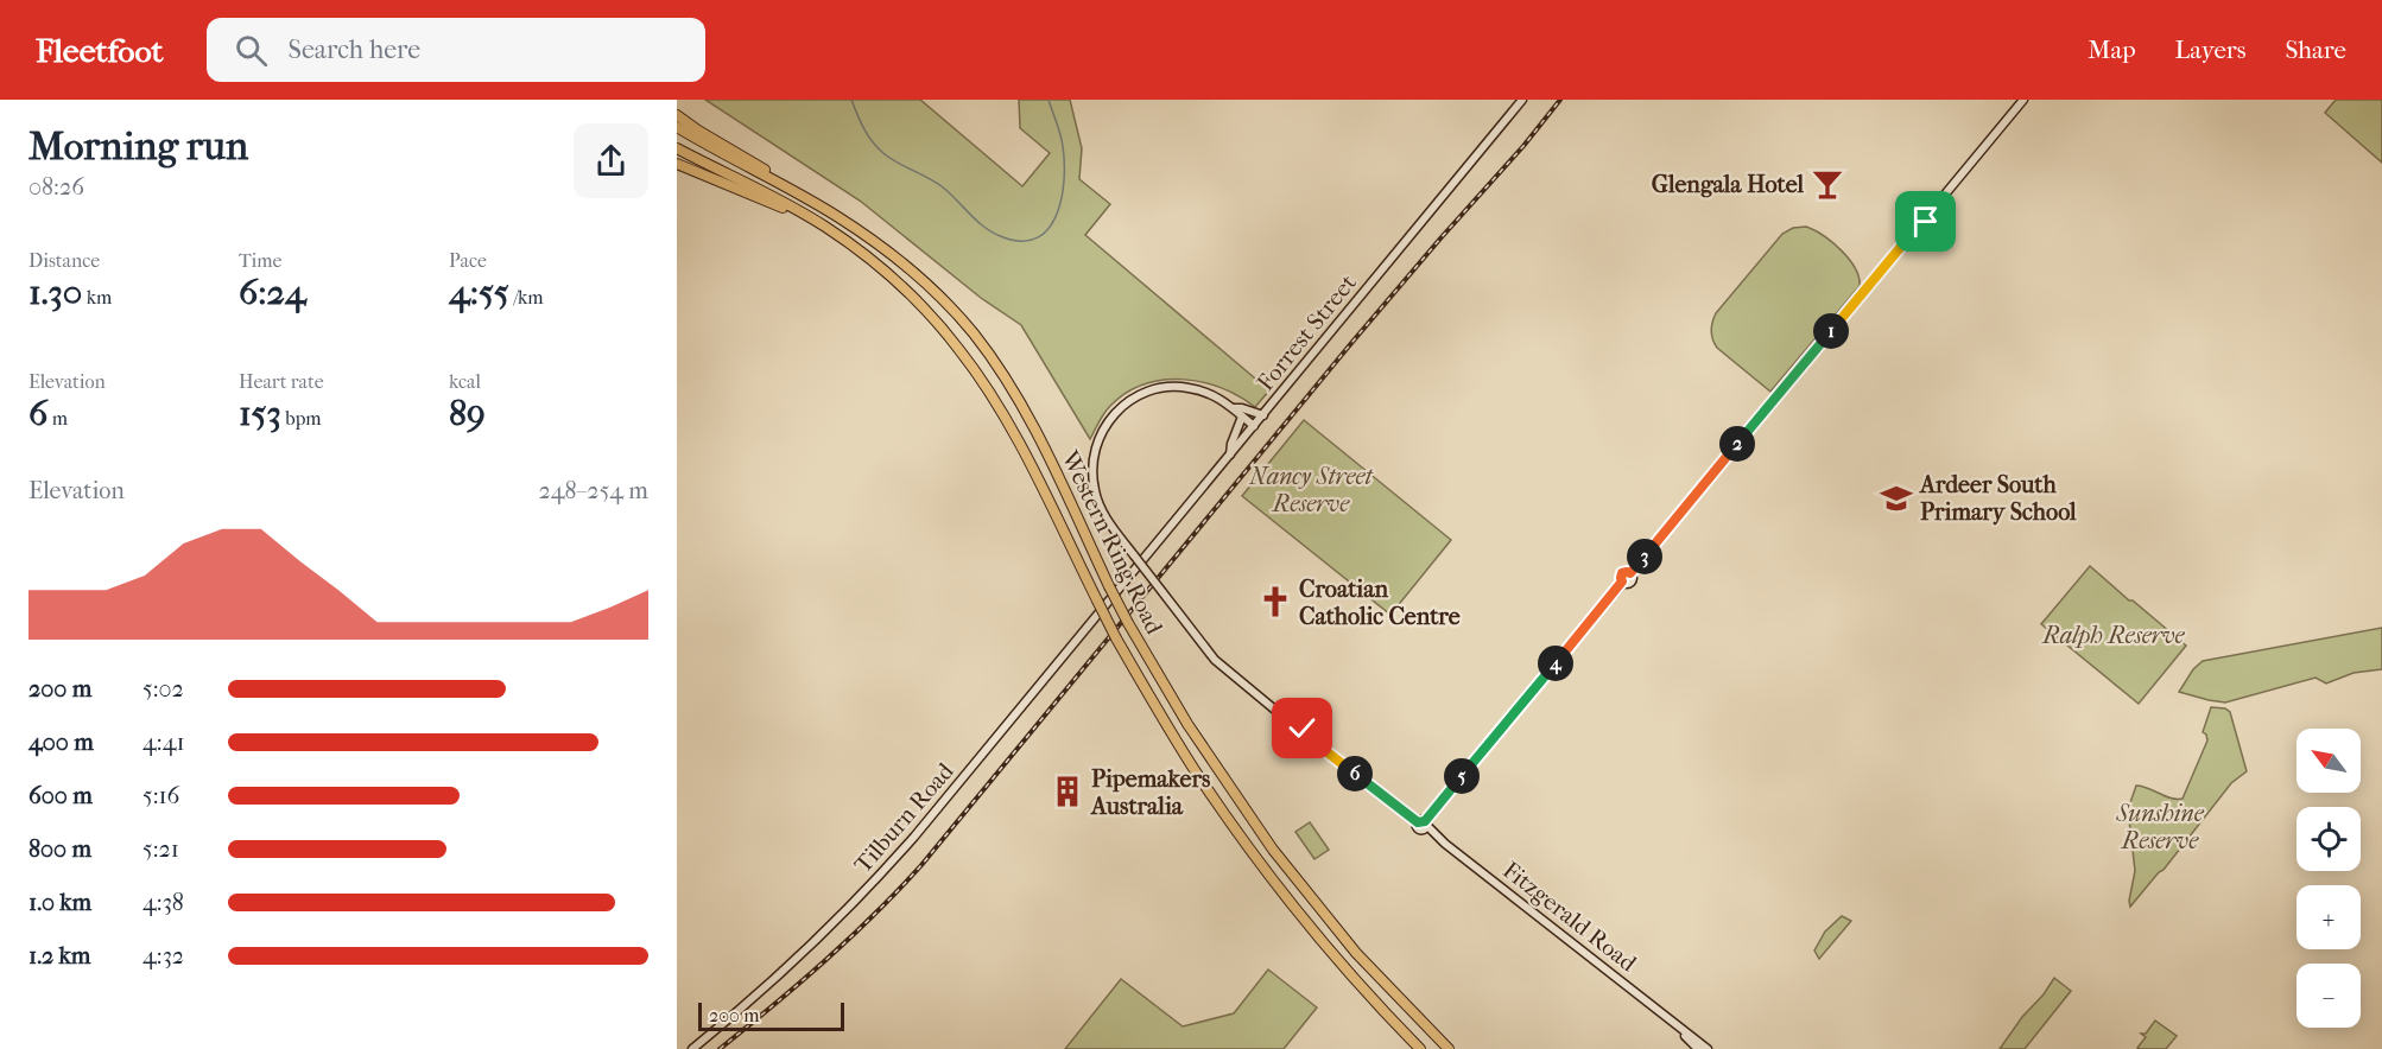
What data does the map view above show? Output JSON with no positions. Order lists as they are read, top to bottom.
{
  "streets": {
    "highway": ["Western Ring Road"],
    "street": ["Forrest Street", "Tilburn Road", "Fitzgerald Road"]
  },
  "crossings": [
    ["Forrest Street", "Tilburn Road"]
  ],
  "parks": ["Nancy Street Reserve", "Ralph Reserve", "Sunshine Reserve"],
  "places": {
    "bar": ["Glengala Hotel"],
    "school or university": ["Ardeer South Primary School"],
    "church": ["Croatian Catholic Centre"],
    "building": ["Pipemakers Australia"]
  },
  "scale_bar": "200 m",
  "north": "top left",
  "page": {
    "header": "Fleetfoot",
    "search": "Search here",
    "nav": ["Map", "Layers", "Share"],
    "heading": ["Morning run", "08:26"],
    "stats": [
      ["Distance", "1.30 km"],
      ["Time", "6:24"],
      ["Pace", "4:55 /km"],
      ["Elevation", "6 m"],
      ["Heart rate", "153 bpm"],
      ["kcal", "89"]
    ],
    "pins": [
      "1",
      "2",
      "3",
      "4",
      "6",
      "5"
    ],
    "chart": ["Elevation", "248–254 m"],
    "list": [
      {
        "name": "200 m",
        "note": "5:02"
      },
      {
        "name": "400 m",
        "note": "4:41"
      },
      {
        "name": "600 m",
        "note": "5:16"
      },
      {
        "name": "800 m",
        "note": "5:21"
      },
      {
        "name": "1.0 km",
        "note": "4:38"
      },
      {
        "name": "1.2 km",
        "note": "4:32"
      }
    ],
    "map_buttons": ["+", "−"],
    "scale": "200 m"
  }
}
